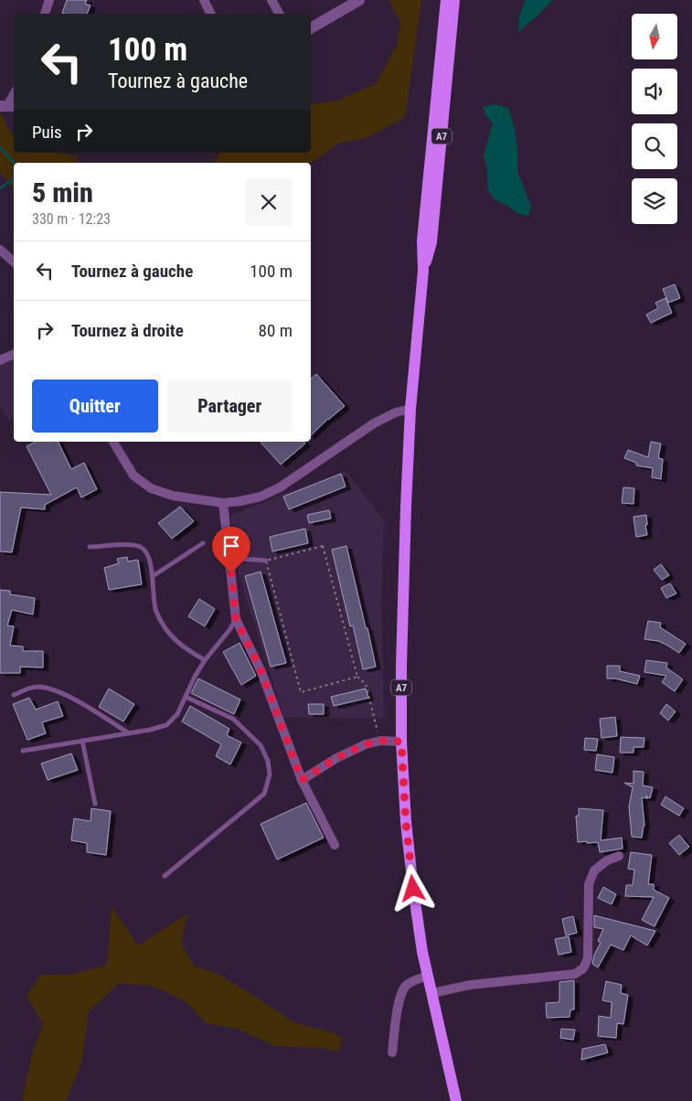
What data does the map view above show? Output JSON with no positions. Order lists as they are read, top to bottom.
{
  "streets": {
    "main road": ["A7"]
  },
  "north": "bottom",
  "page": {
    "turn": ["100 m", "Tournez à gauche"],
    "then": "Puis",
    "heading": ["5 min", "330 m · 12:23"],
    "list": [
      {
        "name": "Tournez à gauche",
        "value": "100 m"
      },
      {
        "name": "Tournez à droite",
        "value": "80 m"
      }
    ],
    "buttons": ["Quitter", "Partager"]
  }
}
